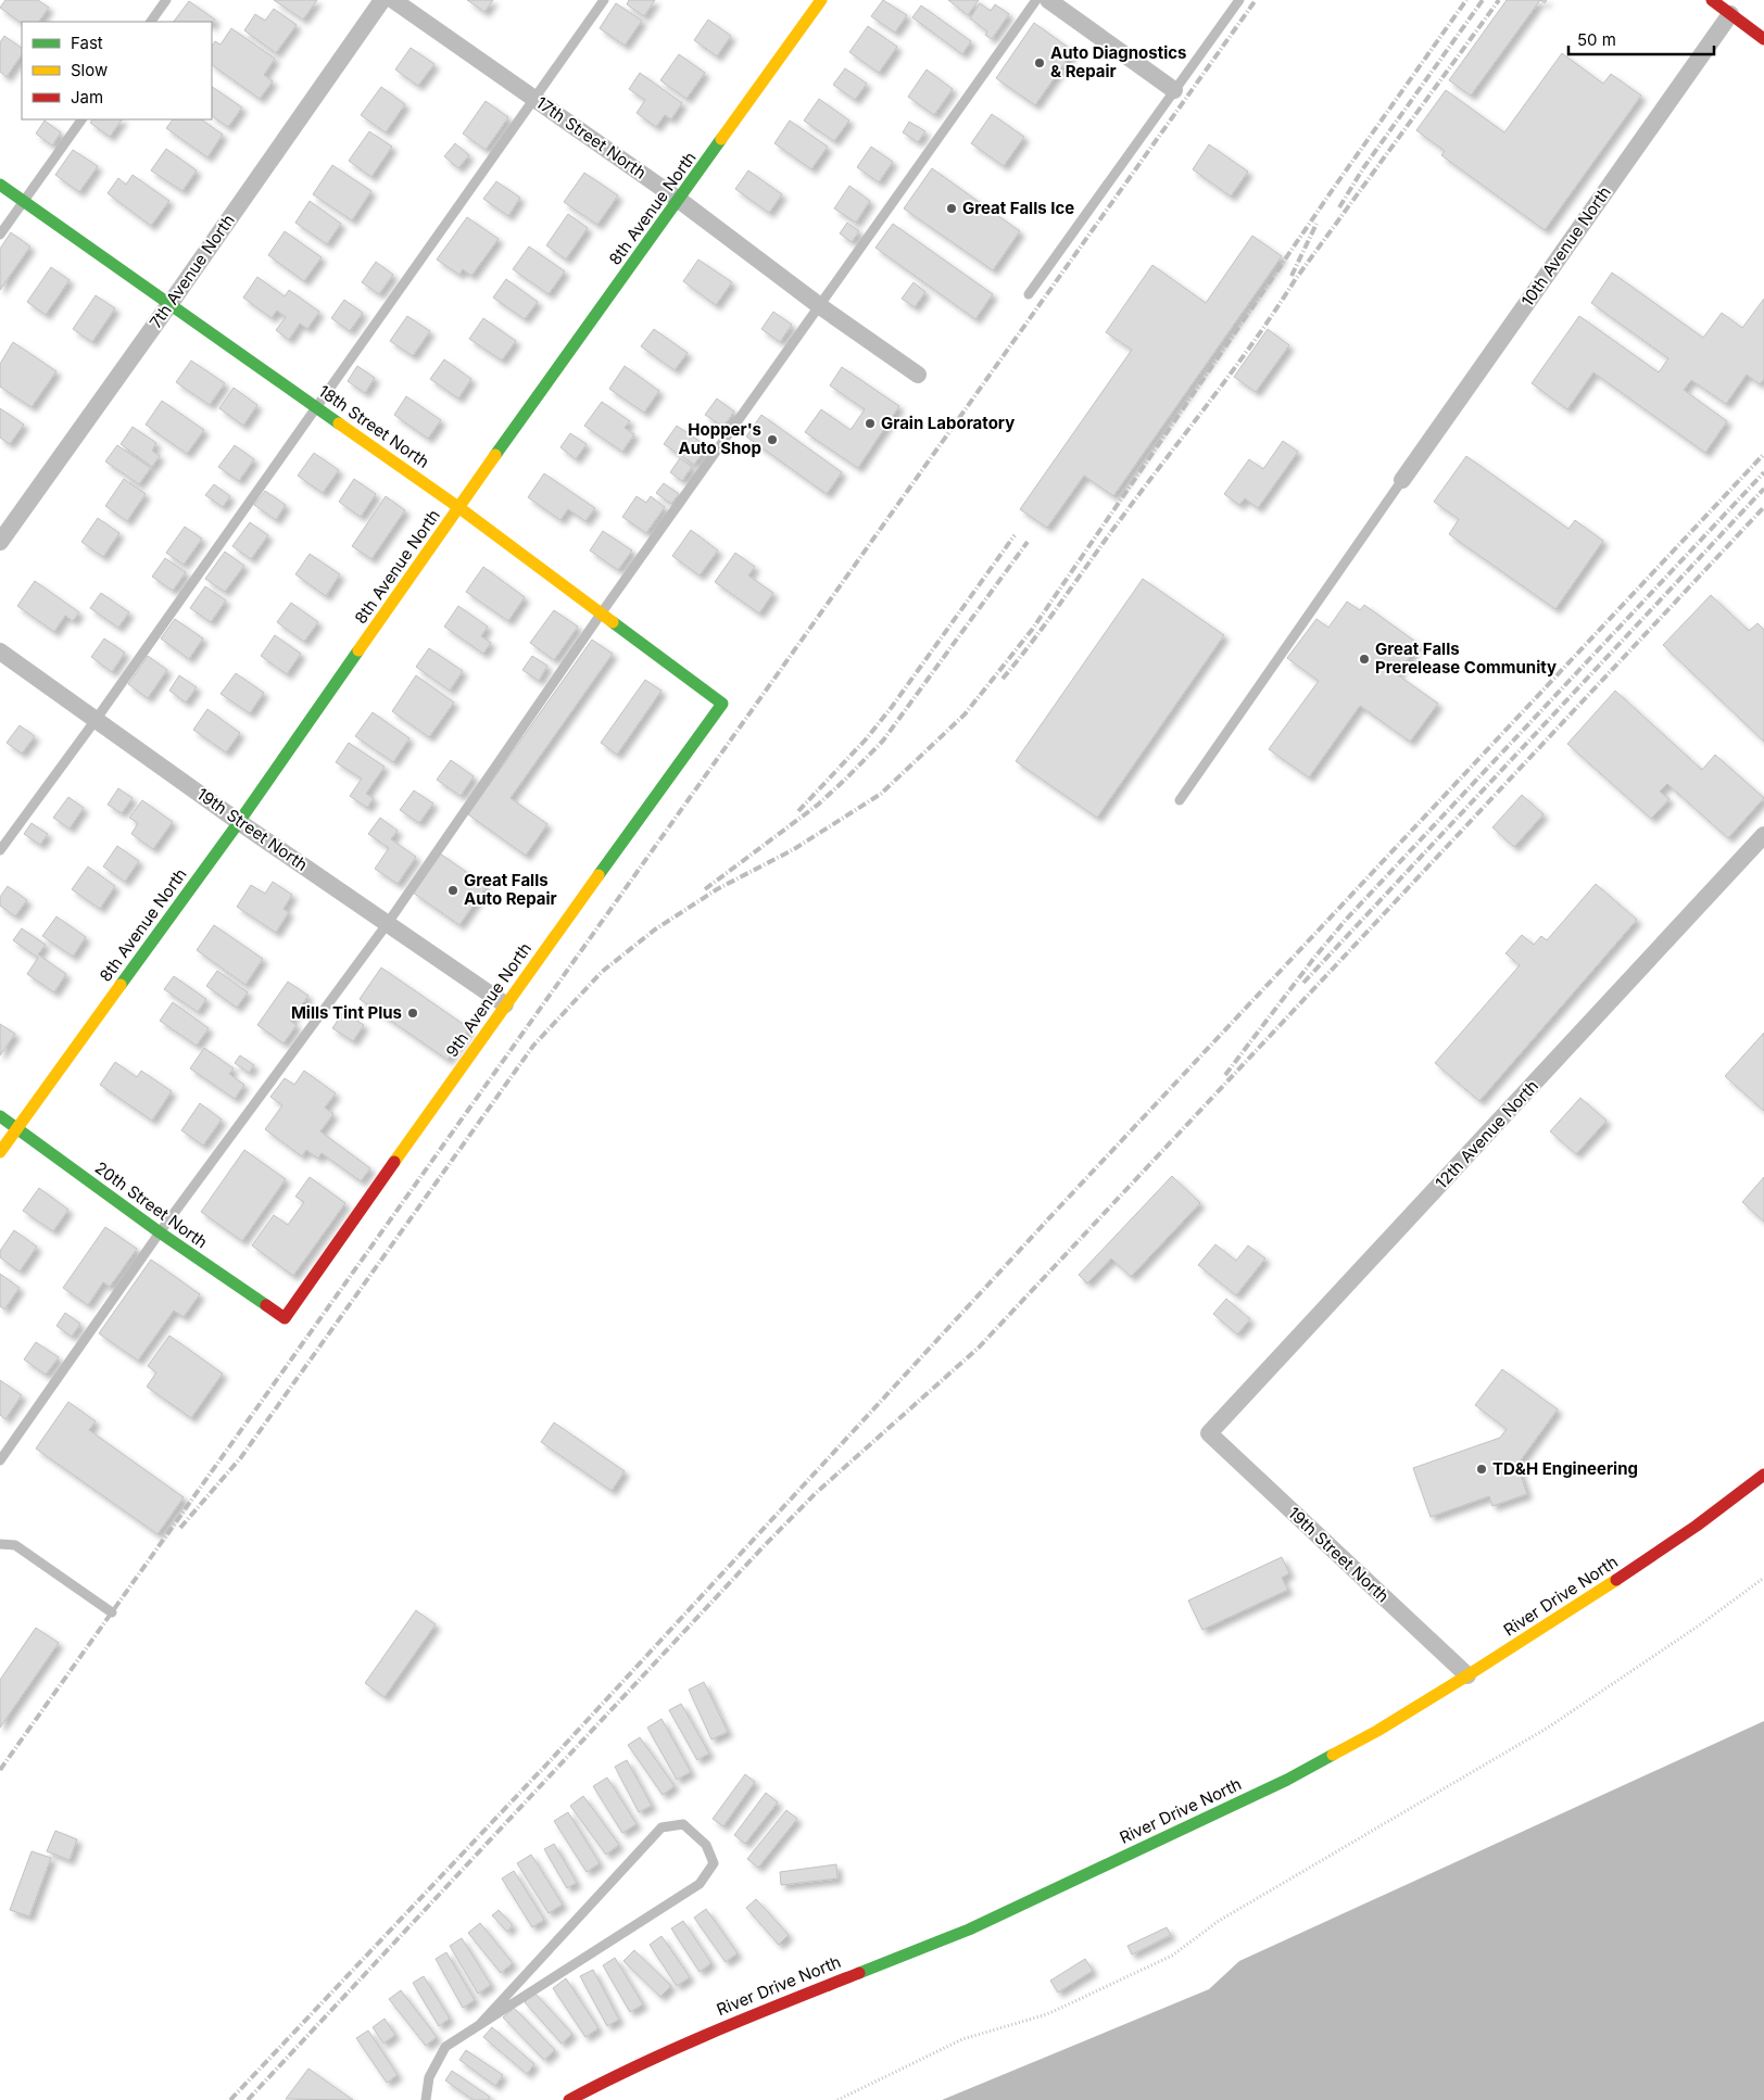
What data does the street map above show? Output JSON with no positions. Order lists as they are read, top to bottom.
{
  "streets": {
    "street": [
      "17th Street North",
      "8th Avenue North",
      "10th Avenue North",
      "7th Avenue North",
      "18th Street North",
      "19th Street North",
      "9th Avenue North",
      "12th Avenue North",
      "20th Street North",
      "River Drive North"
    ]
  },
  "crossings": [
    ["17th Street North", "8th Avenue North"],
    ["8th Avenue North", "18th Street North"],
    ["8th Avenue North", "19th Street North"],
    ["8th Avenue North", "20th Street North"],
    ["7th Avenue North", "18th Street North"],
    ["18th Street North", "9th Avenue North"],
    ["19th Street North", "9th Avenue North"],
    ["19th Street North", "12th Avenue North"],
    ["19th Street North", "River Drive North"],
    ["9th Avenue North", "20th Street North"]
  ],
  "places": [
    "Auto Diagnostics & Repair",
    "Great Falls Ice",
    "Grain Laboratory",
    "Hopper's Auto Shop",
    "Great Falls Prerelease Community",
    "Great Falls Auto Repair",
    "Mills Tint Plus",
    "TD&H Engineering"
  ],
  "legend": ["Fast", "Slow", "Jam"],
  "scale_bar": "50 m"
}
